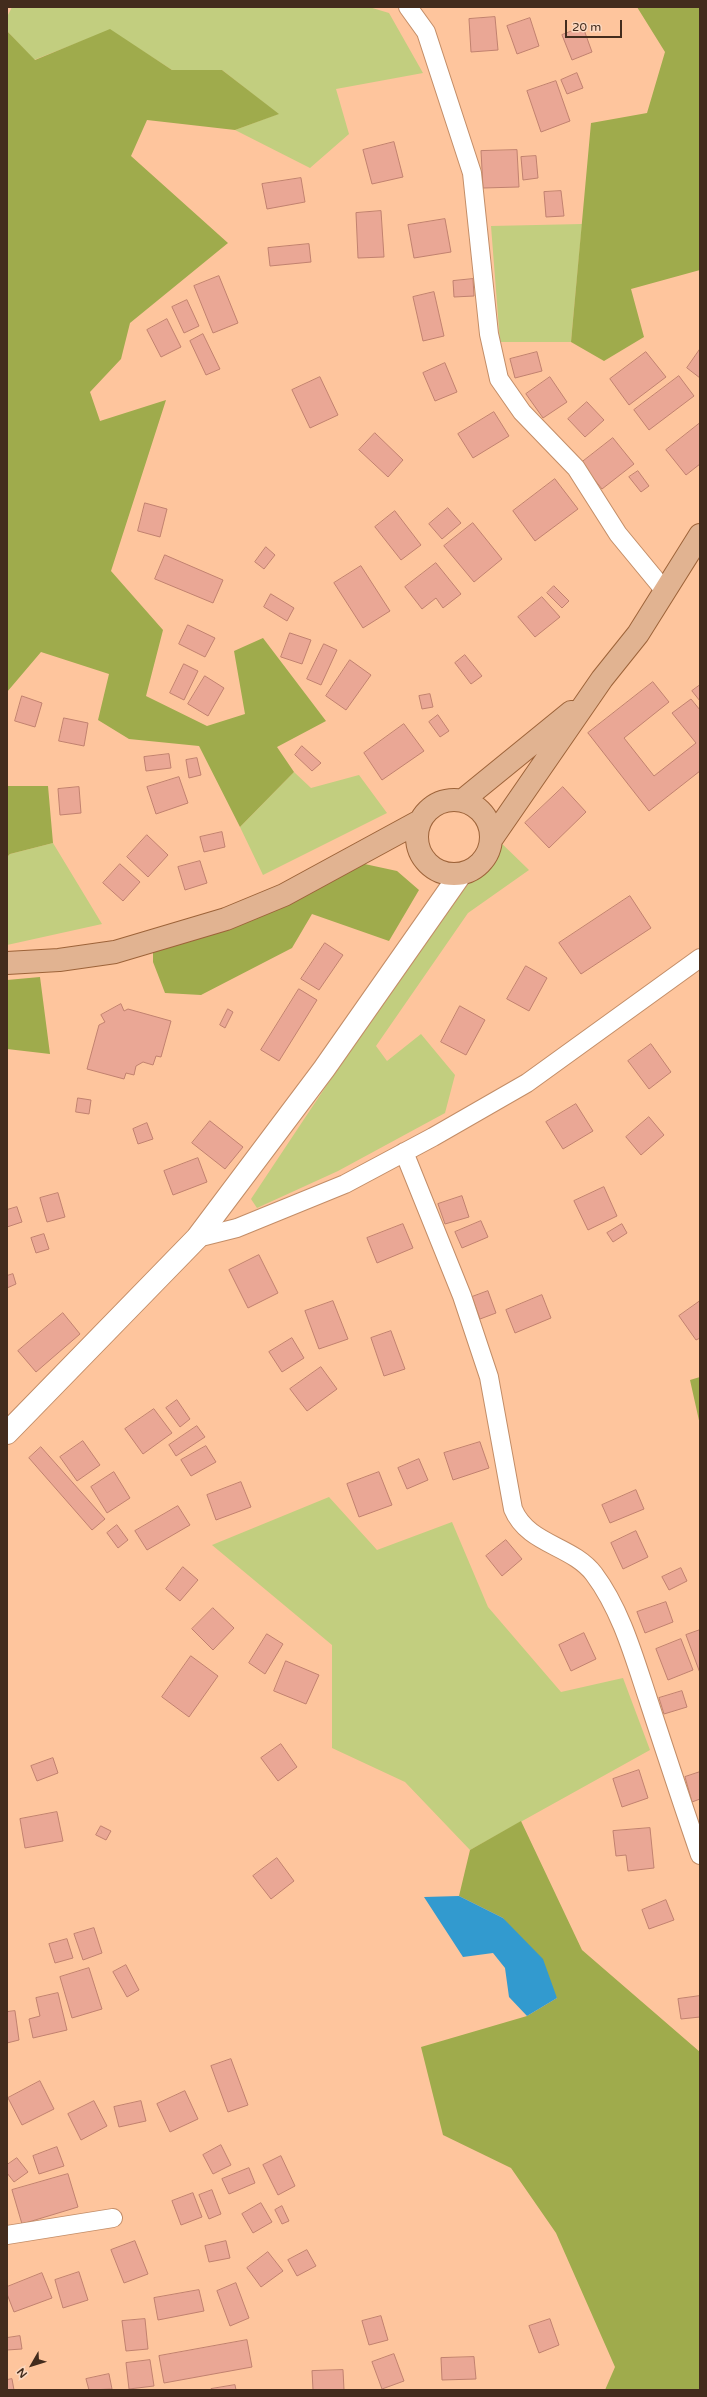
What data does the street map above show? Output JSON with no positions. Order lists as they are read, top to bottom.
{
  "scale_bar": "20 m",
  "north": "bottom left"
}
